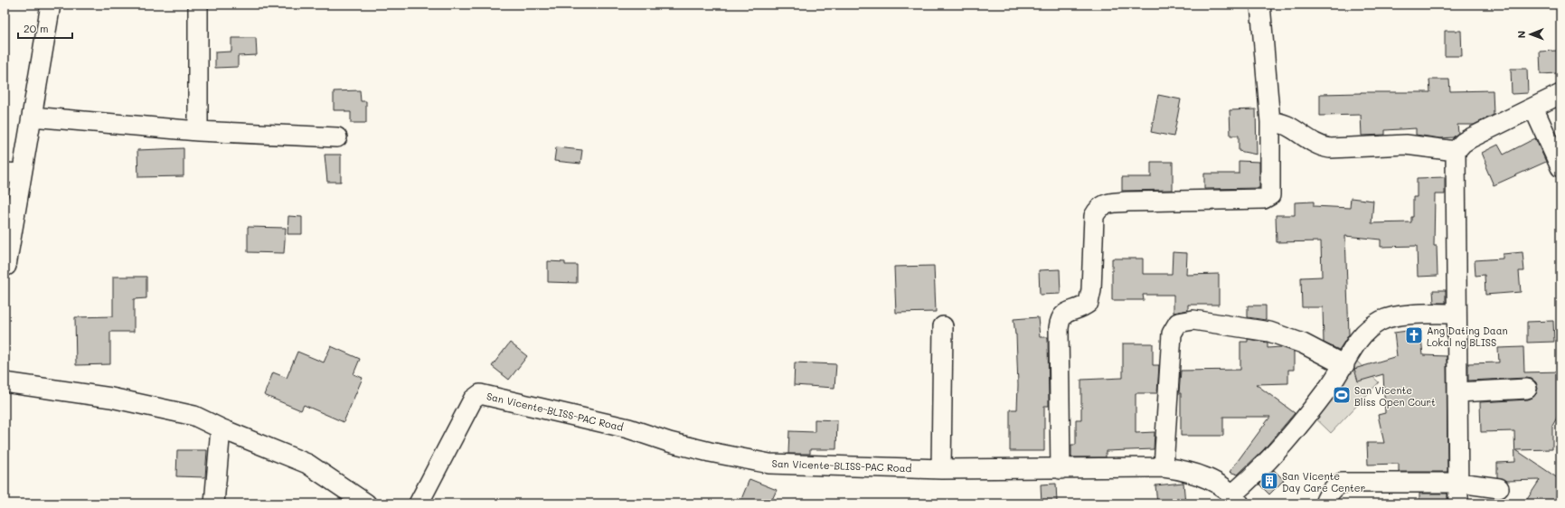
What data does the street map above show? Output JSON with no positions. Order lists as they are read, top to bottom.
{
  "streets": {
    "street": ["San Vicente-BLISS-PAC Road"]
  },
  "places": {
    "church": ["Ang Dating Daan Lokal ng BLISS"],
    "sports": ["San Vicente Bliss Open Court"],
    "building": ["San Vicente Day Care Center"]
  },
  "scale_bar": "20 m",
  "north": "left"
}
